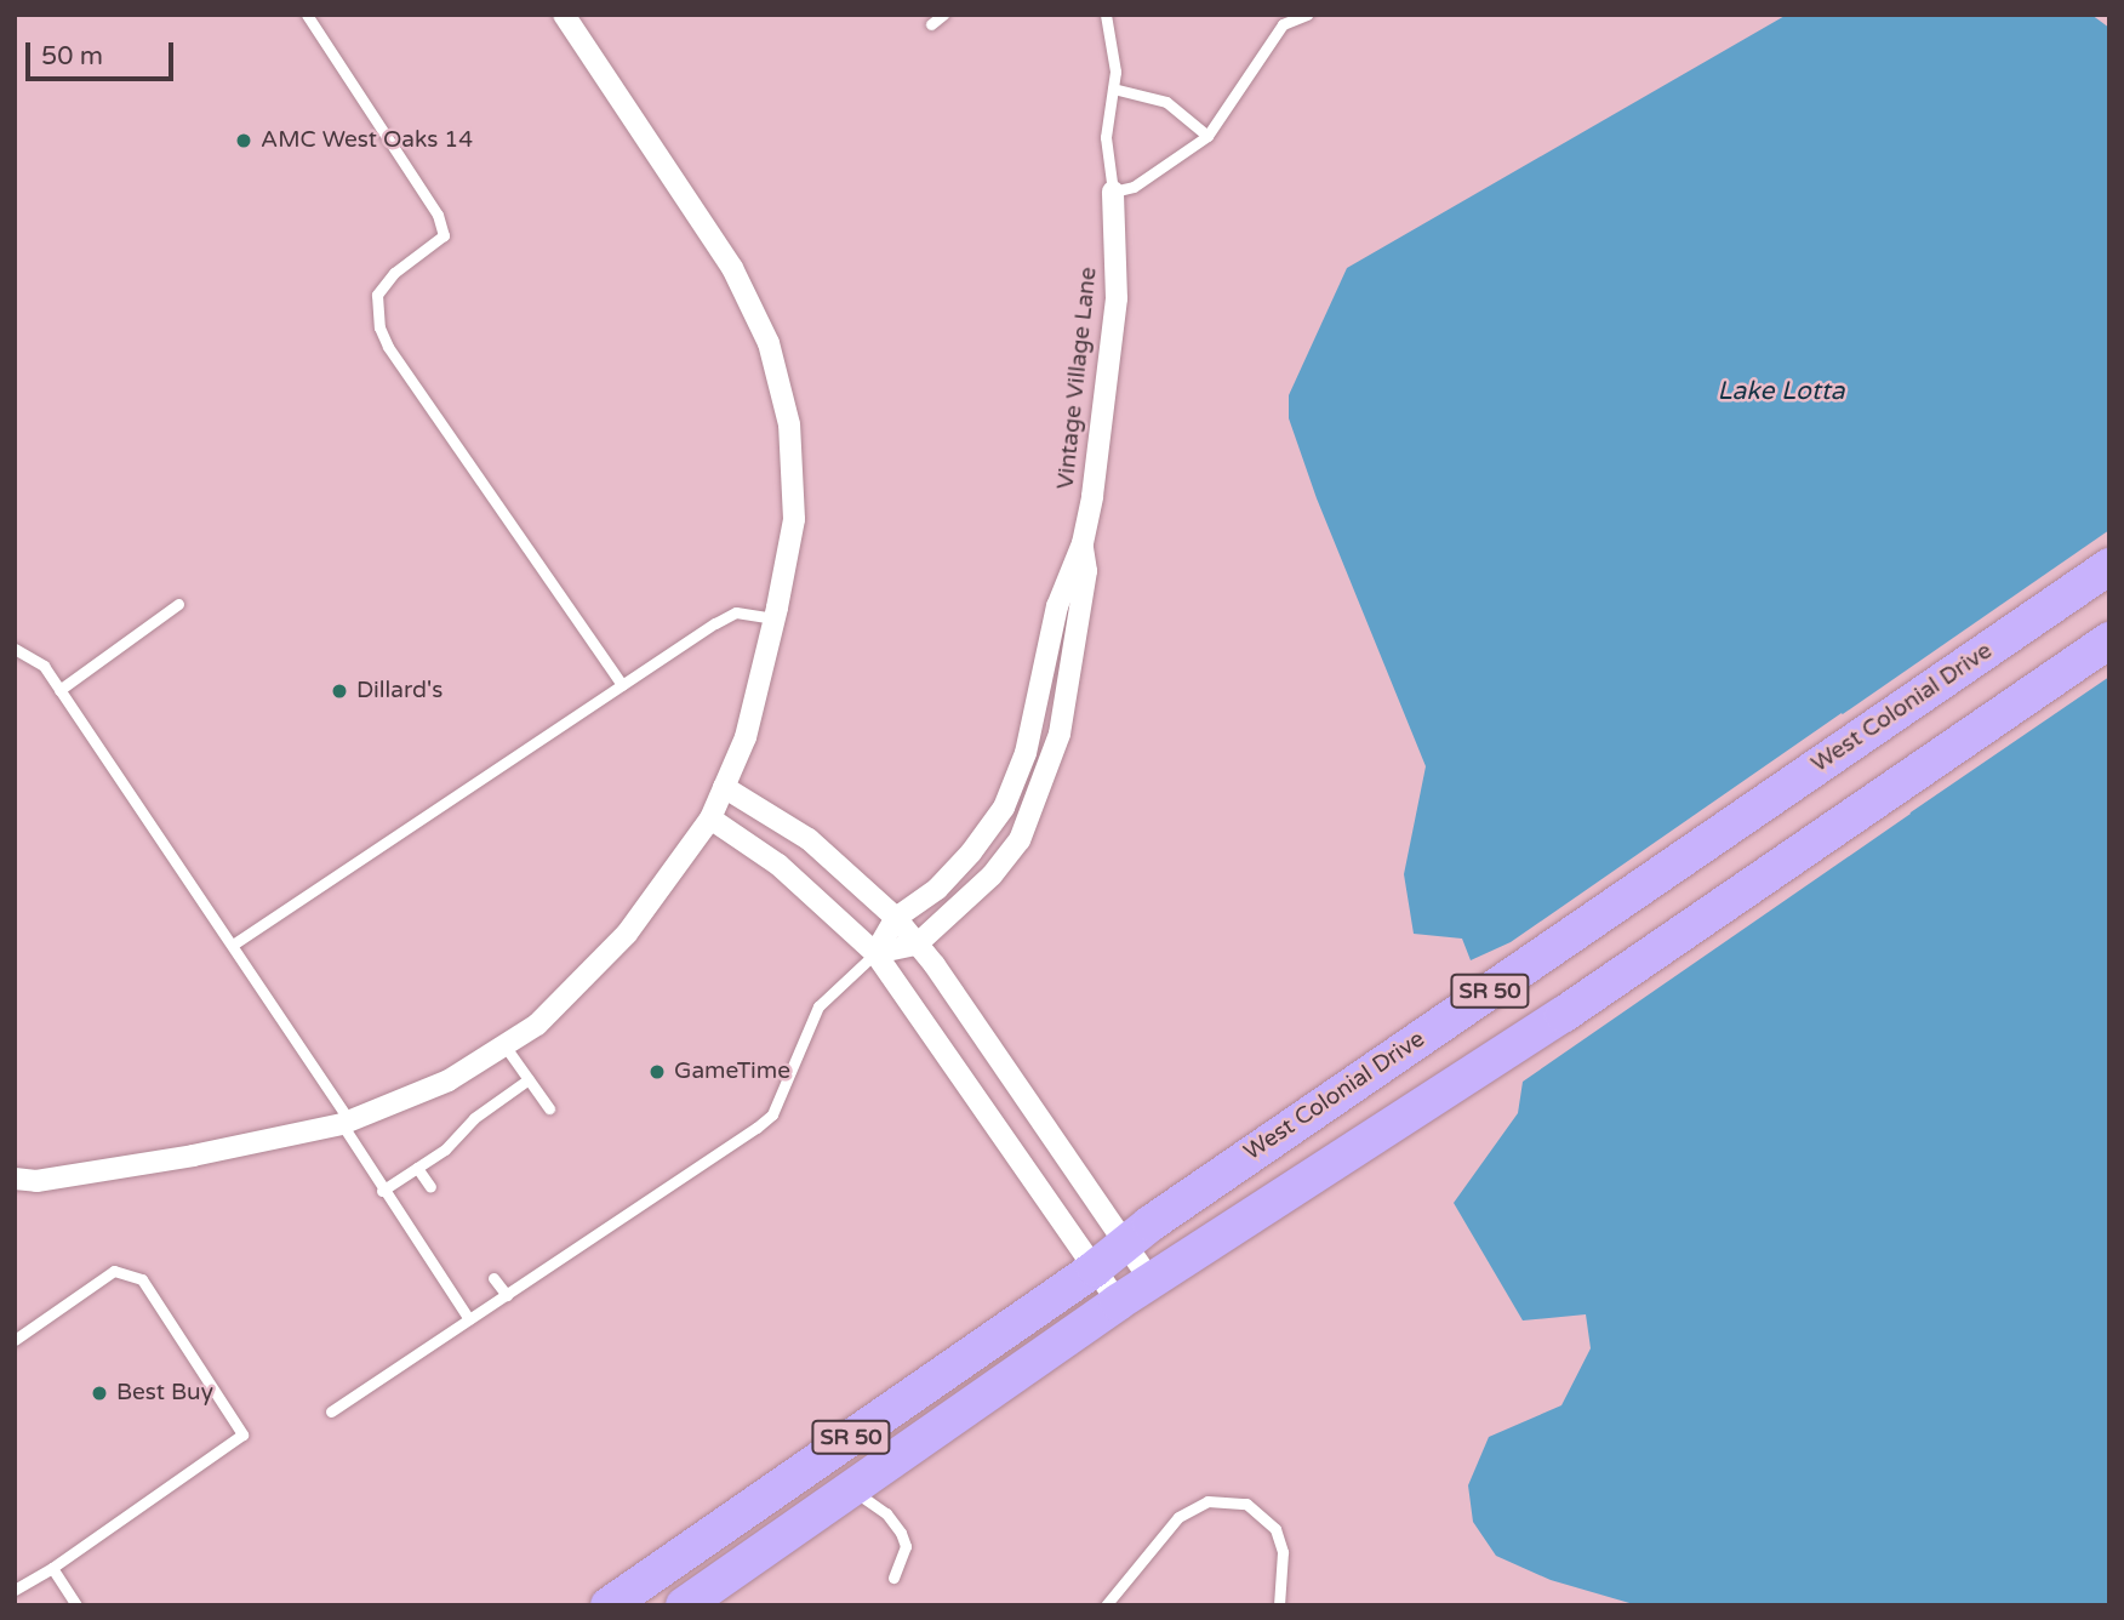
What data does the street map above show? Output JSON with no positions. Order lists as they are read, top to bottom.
{
  "streets": {
    "highway": ["West Colonial Drive", "SR 50"],
    "street": ["Vintage Village Lane"]
  },
  "water": ["Lake Lotta"],
  "places": [
    "AMC West Oaks 14",
    "Dillard's",
    "GameTime",
    "Best Buy"
  ],
  "scale_bar": "50 m"
}
